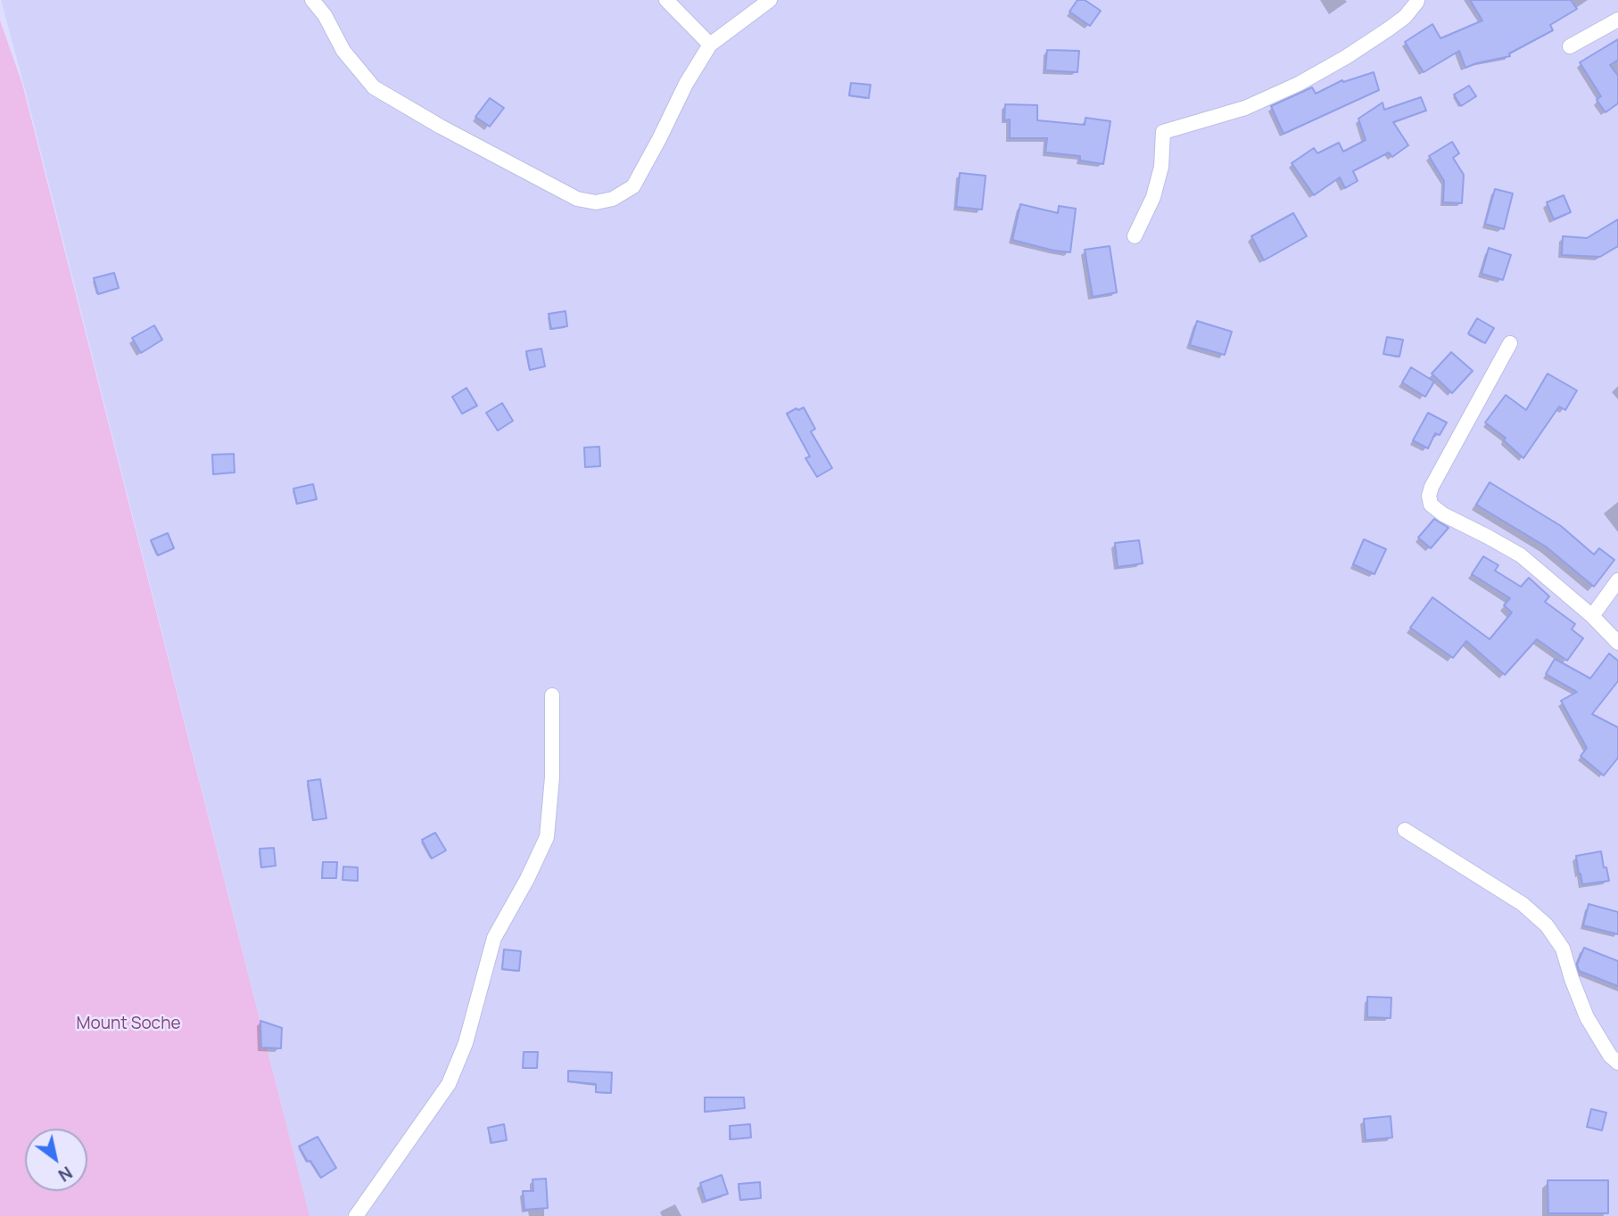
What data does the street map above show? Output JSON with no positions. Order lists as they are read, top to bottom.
{
  "parks": ["Mount Soche"],
  "north": "bottom right"
}
